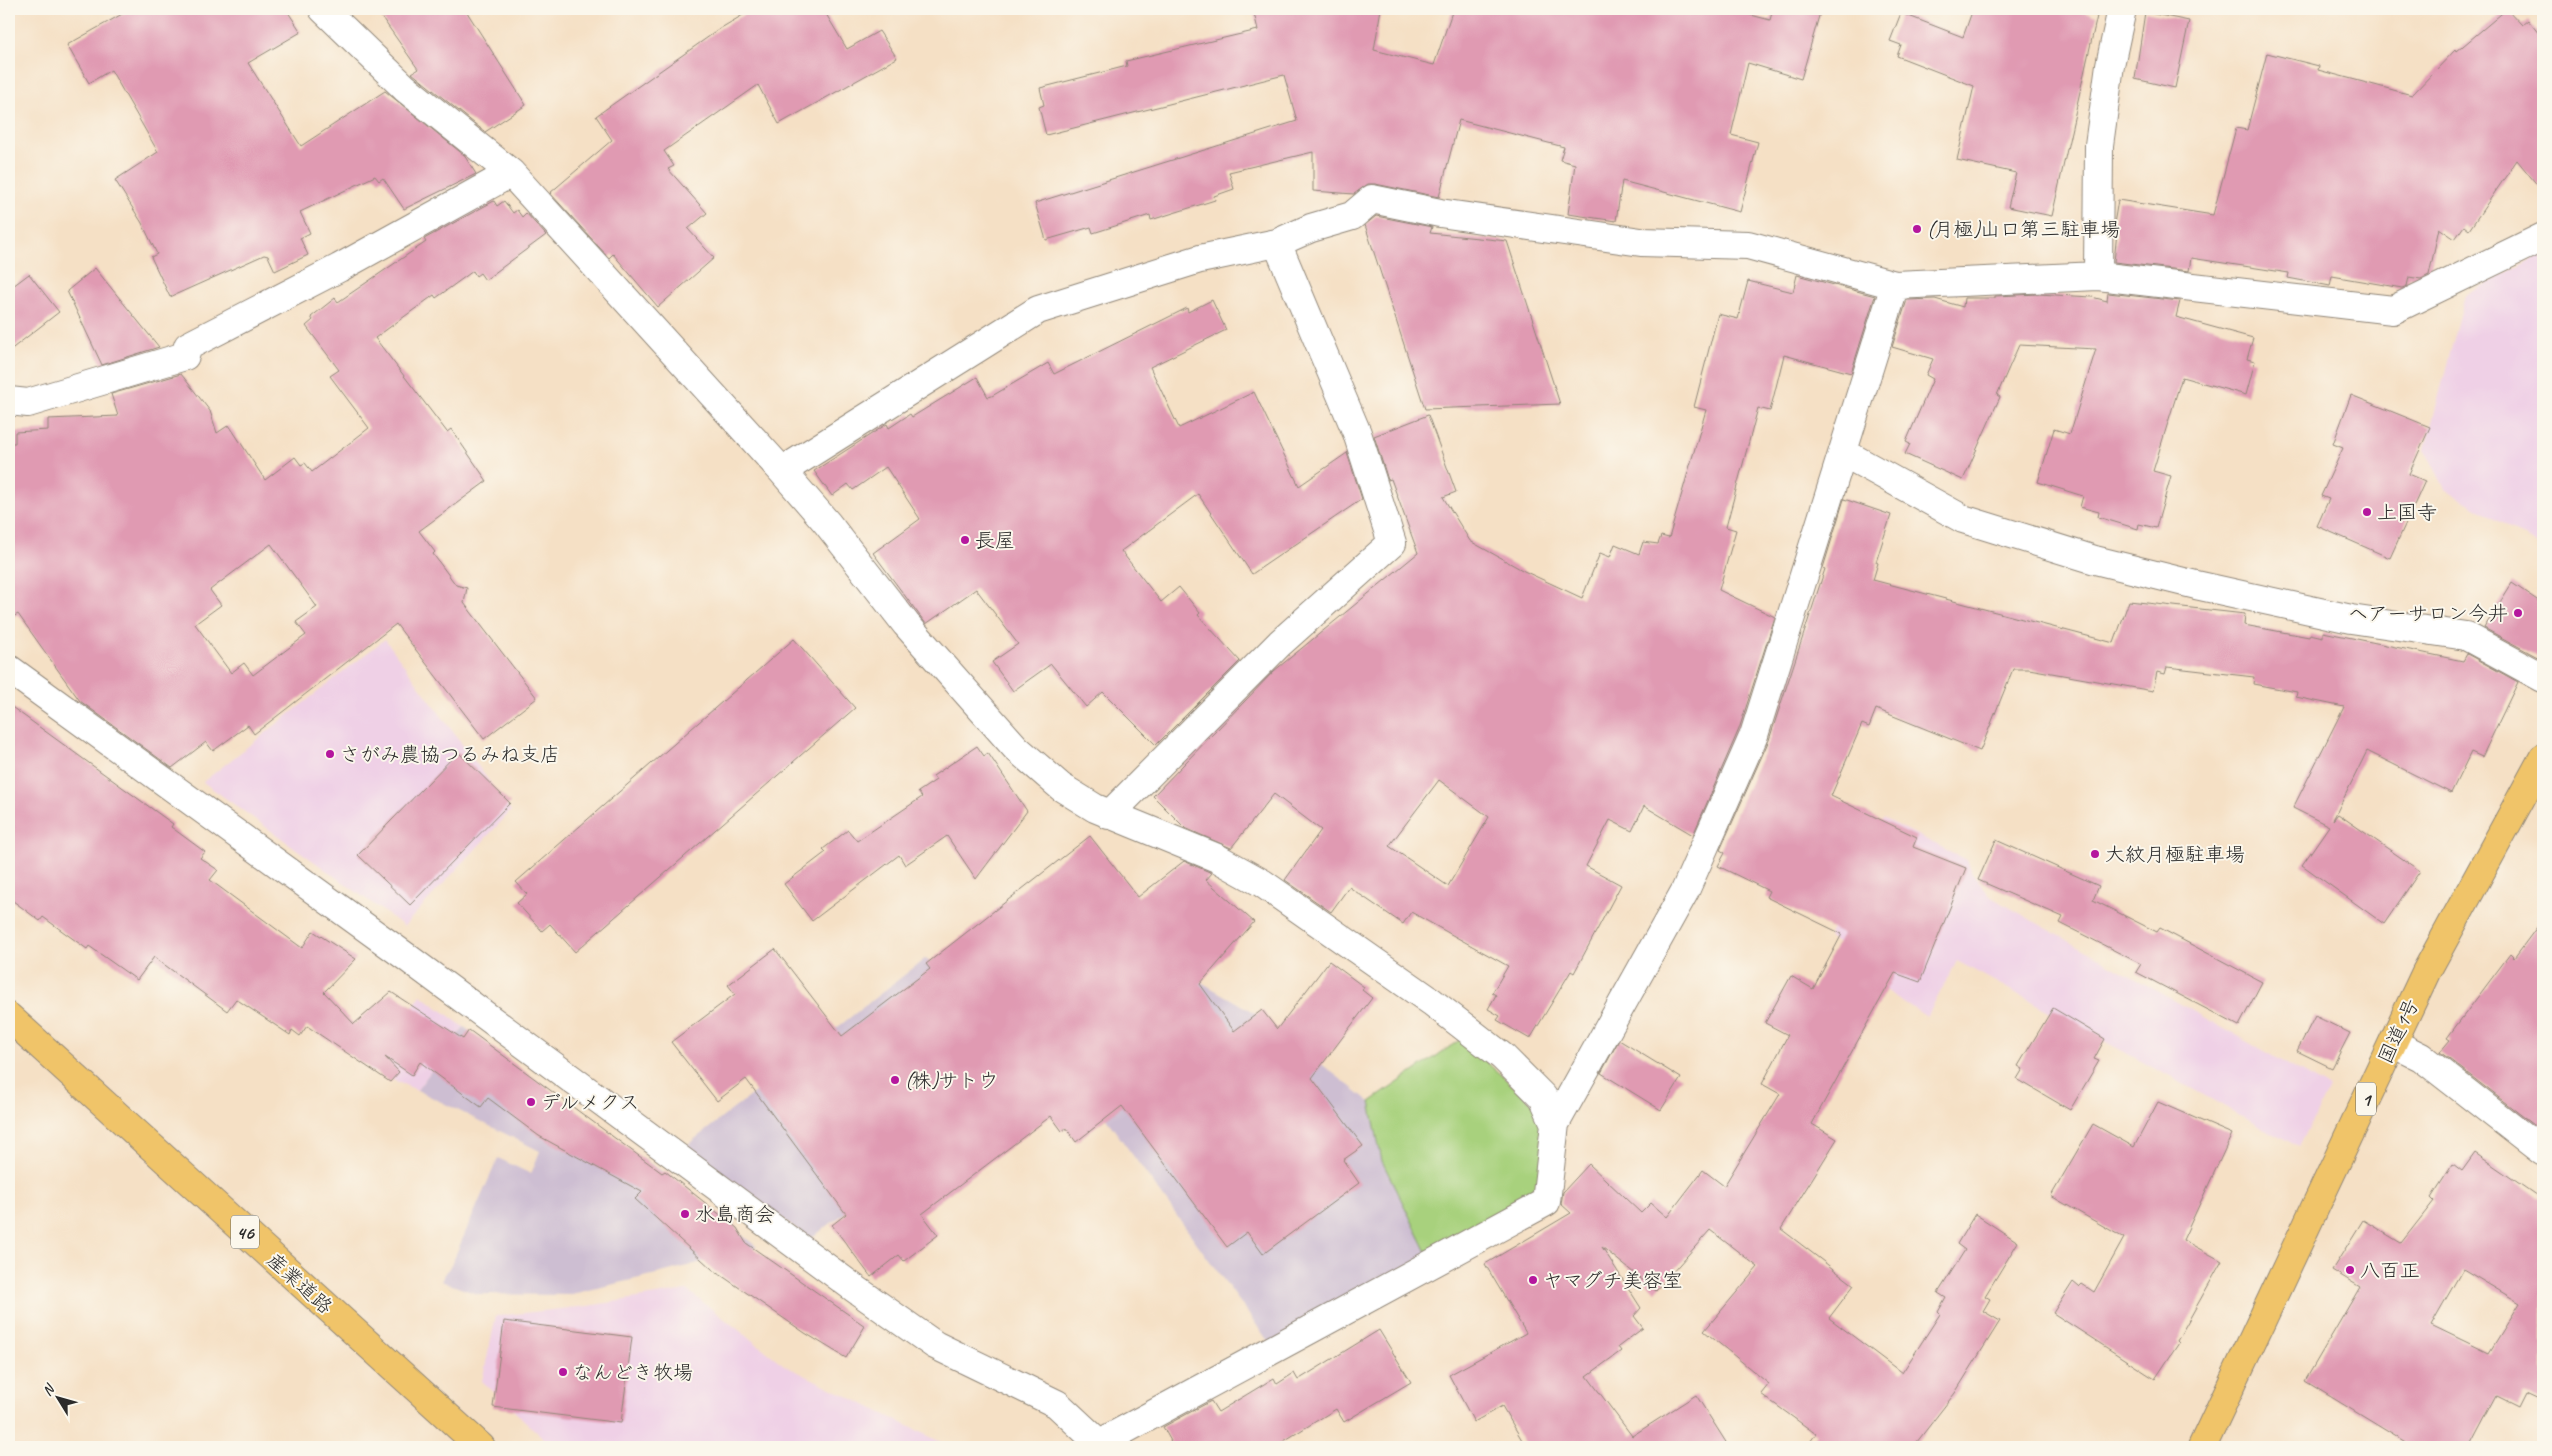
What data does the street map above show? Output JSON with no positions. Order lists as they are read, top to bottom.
{
  "streets": {
    "main road": [
      "国道1号",
      "1",
      "46",
      "産業道路"
    ]
  },
  "places": [
    "(月極)山口第三駐車場",
    "上国寺",
    "長屋",
    "ヘアーサロン今井",
    "さがみ農協つるみね支店",
    "大紋月極駐車場",
    "(株)サトウ",
    "デルメクス",
    "水島商会",
    "八百正",
    "ヤマグチ美容室",
    "なんどき牧場"
  ],
  "north": "top left"
}
